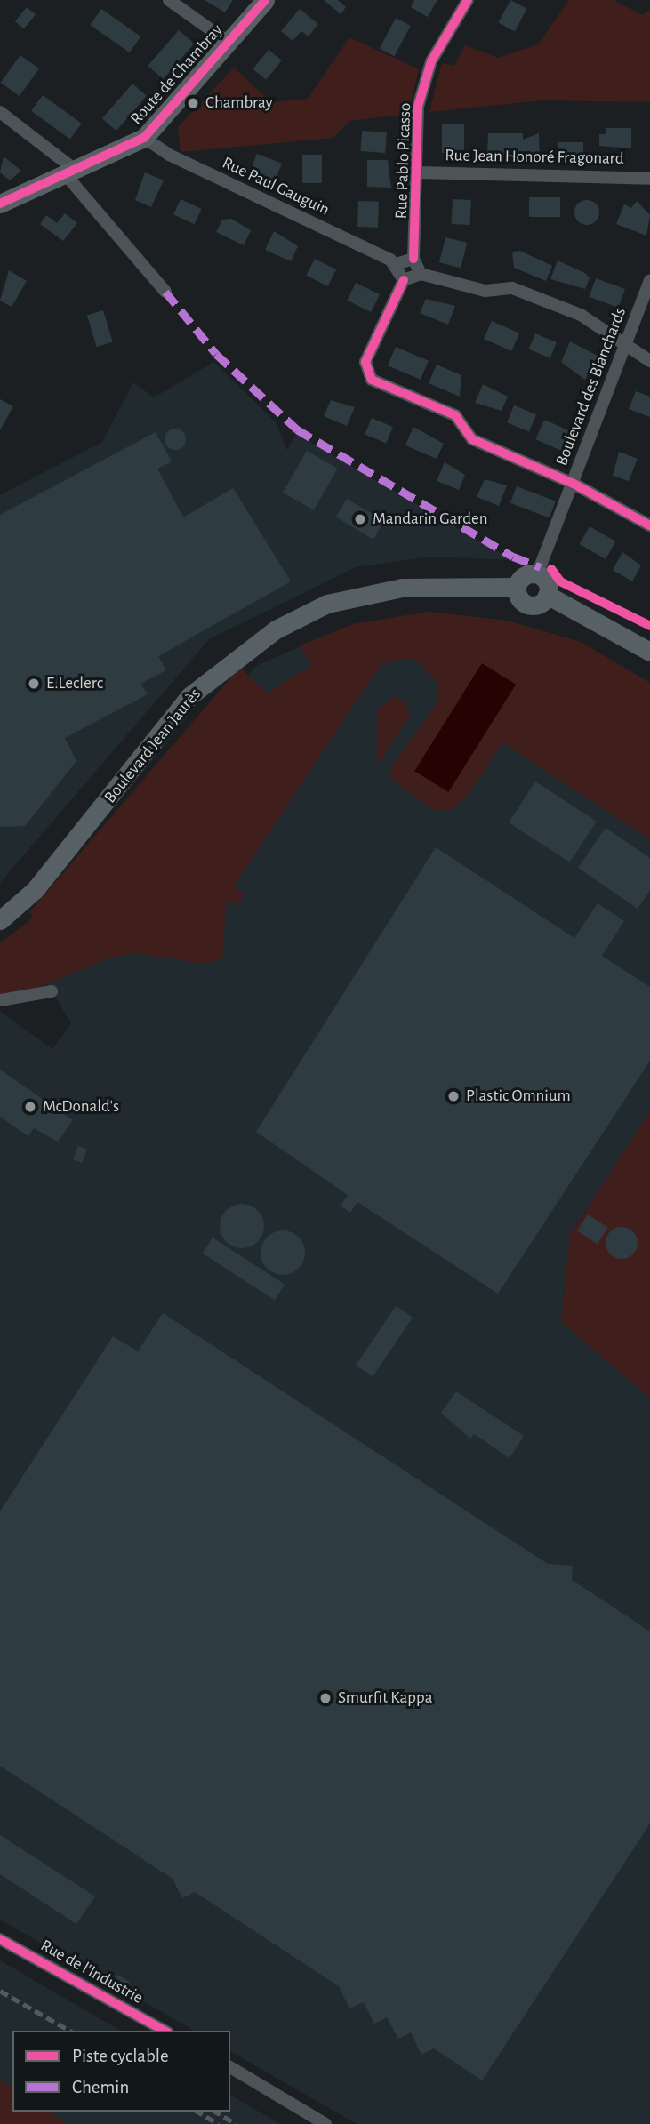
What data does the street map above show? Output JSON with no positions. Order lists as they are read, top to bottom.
{
  "streets": {
    "main road": ["Route de Chambray", "Boulevard Jean Jaurès"],
    "street": [
      "Rue Jean Honoré Fragonard",
      "Rue Pablo Picasso",
      "Rue Paul Gauguin",
      "Boulevard des Blanchards",
      "Rue de l'Industrie"
    ]
  },
  "crossings": [
    ["Route de Chambray", "Rue Paul Gauguin"],
    ["Rue Jean Honoré Fragonard", "Rue Pablo Picasso"],
    ["Boulevard des Blanchards", "Boulevard Jean Jaurès"]
  ],
  "places": [
    "Chambray",
    "Mandarin Garden",
    "E.Leclerc",
    "Plastic Omnium",
    "McDonald's",
    "Smurfit Kappa"
  ],
  "legend": ["Piste cyclable", "Chemin"]
}
